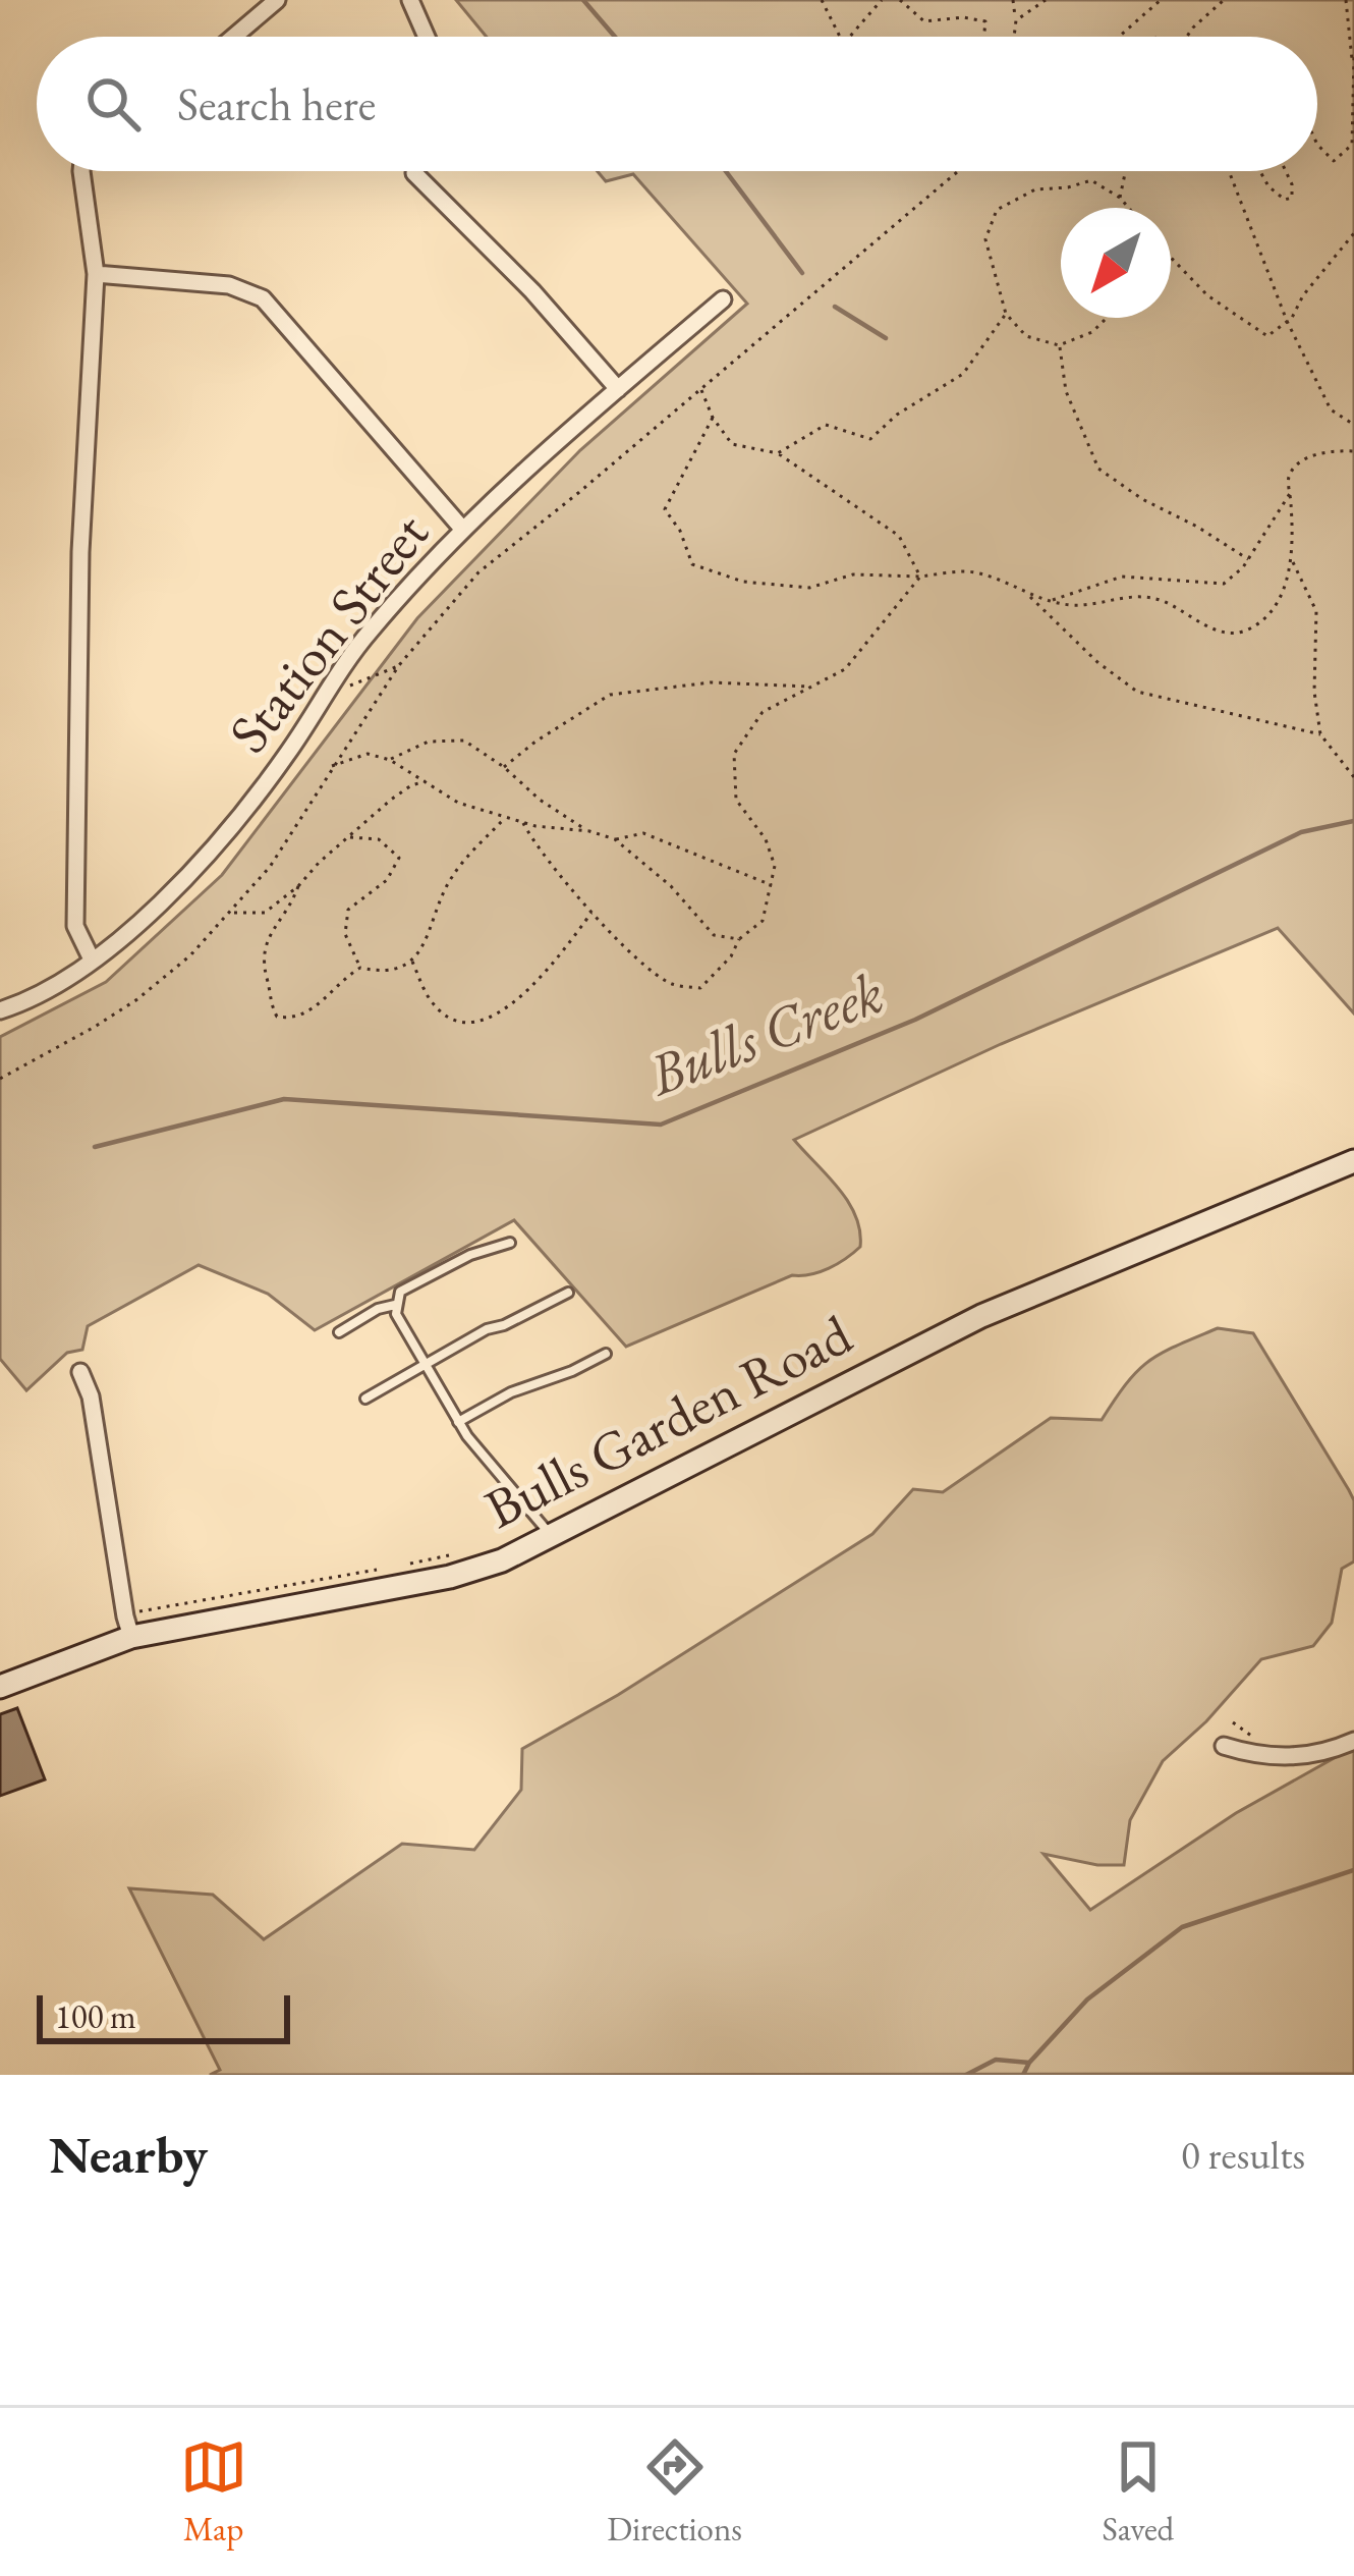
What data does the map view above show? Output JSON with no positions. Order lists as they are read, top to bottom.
{
  "streets": {
    "main road": ["Bulls Garden Road"],
    "street": ["Station Street"]
  },
  "water": ["Bulls Creek"],
  "scale_bar": "100 m",
  "north": "bottom left",
  "page": {
    "search": "Search here",
    "scale": "100 m",
    "heading": ["Nearby", "0 results"],
    "nav": ["Map", "Directions", "Saved"]
  }
}
